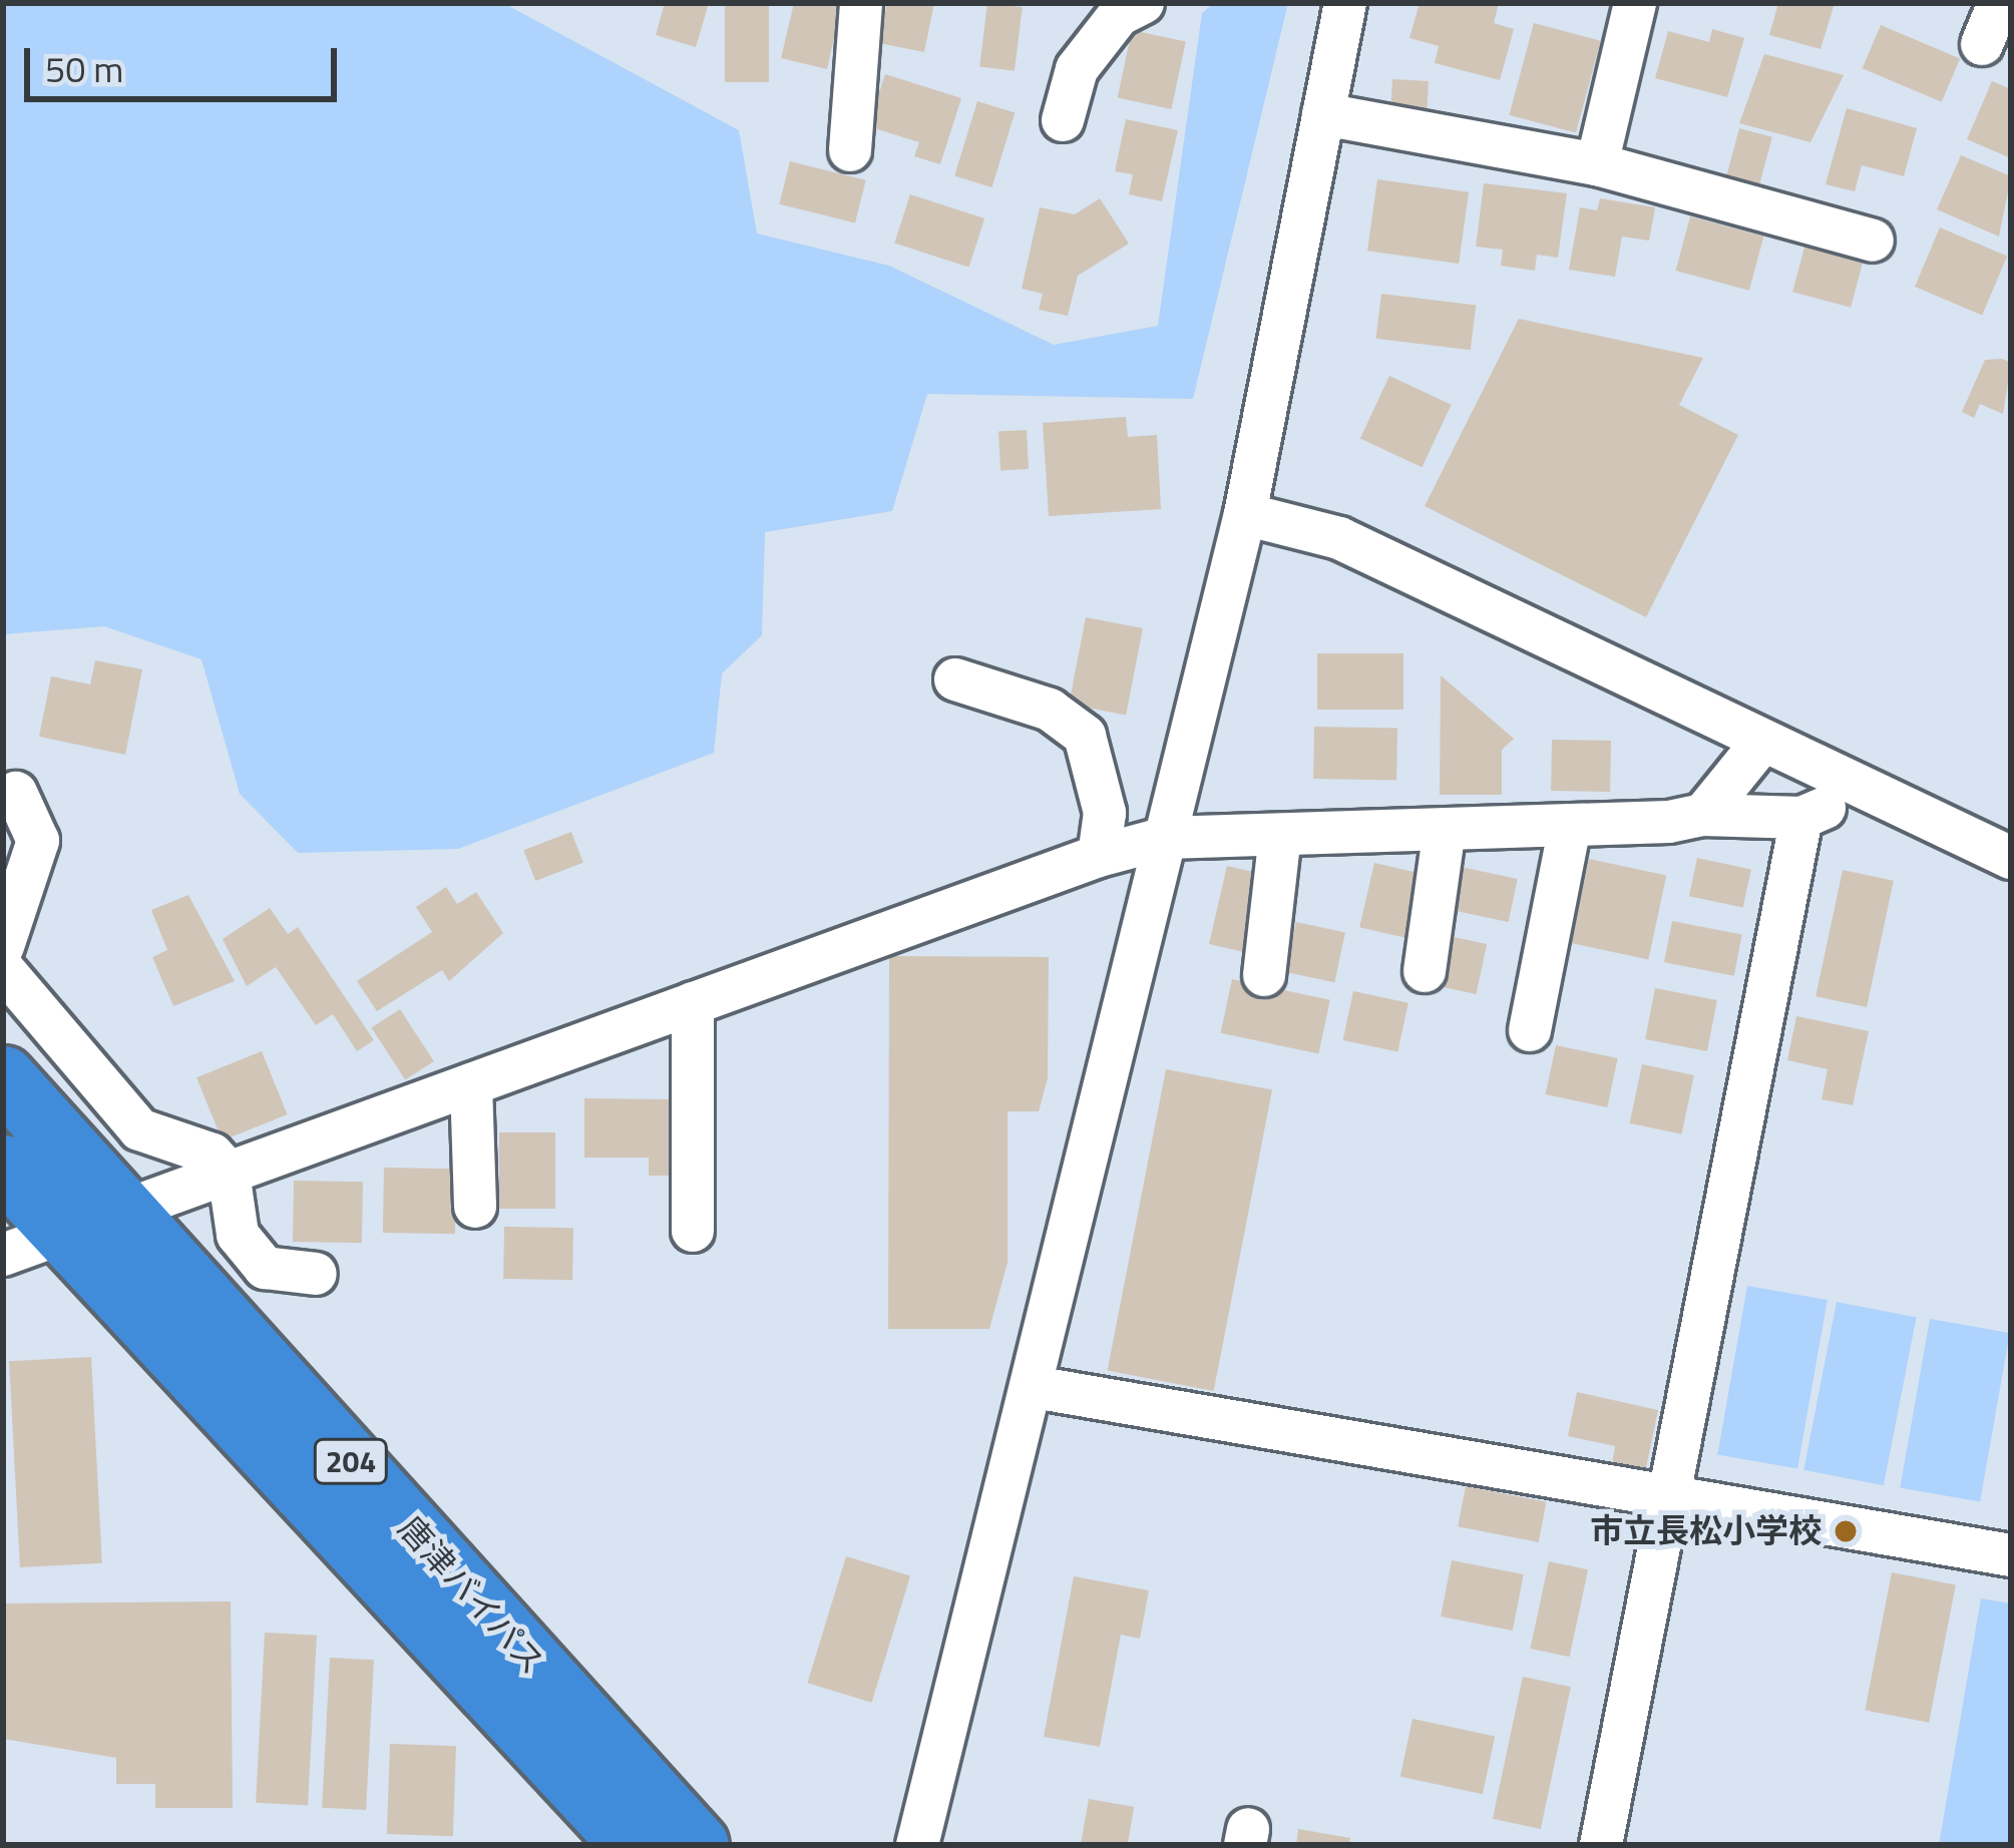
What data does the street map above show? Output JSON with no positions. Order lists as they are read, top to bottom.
{
  "streets": {
    "highway": ["204", "唐津バイパス"]
  },
  "places": ["市立長松小学校"],
  "scale_bar": "50 m"
}
